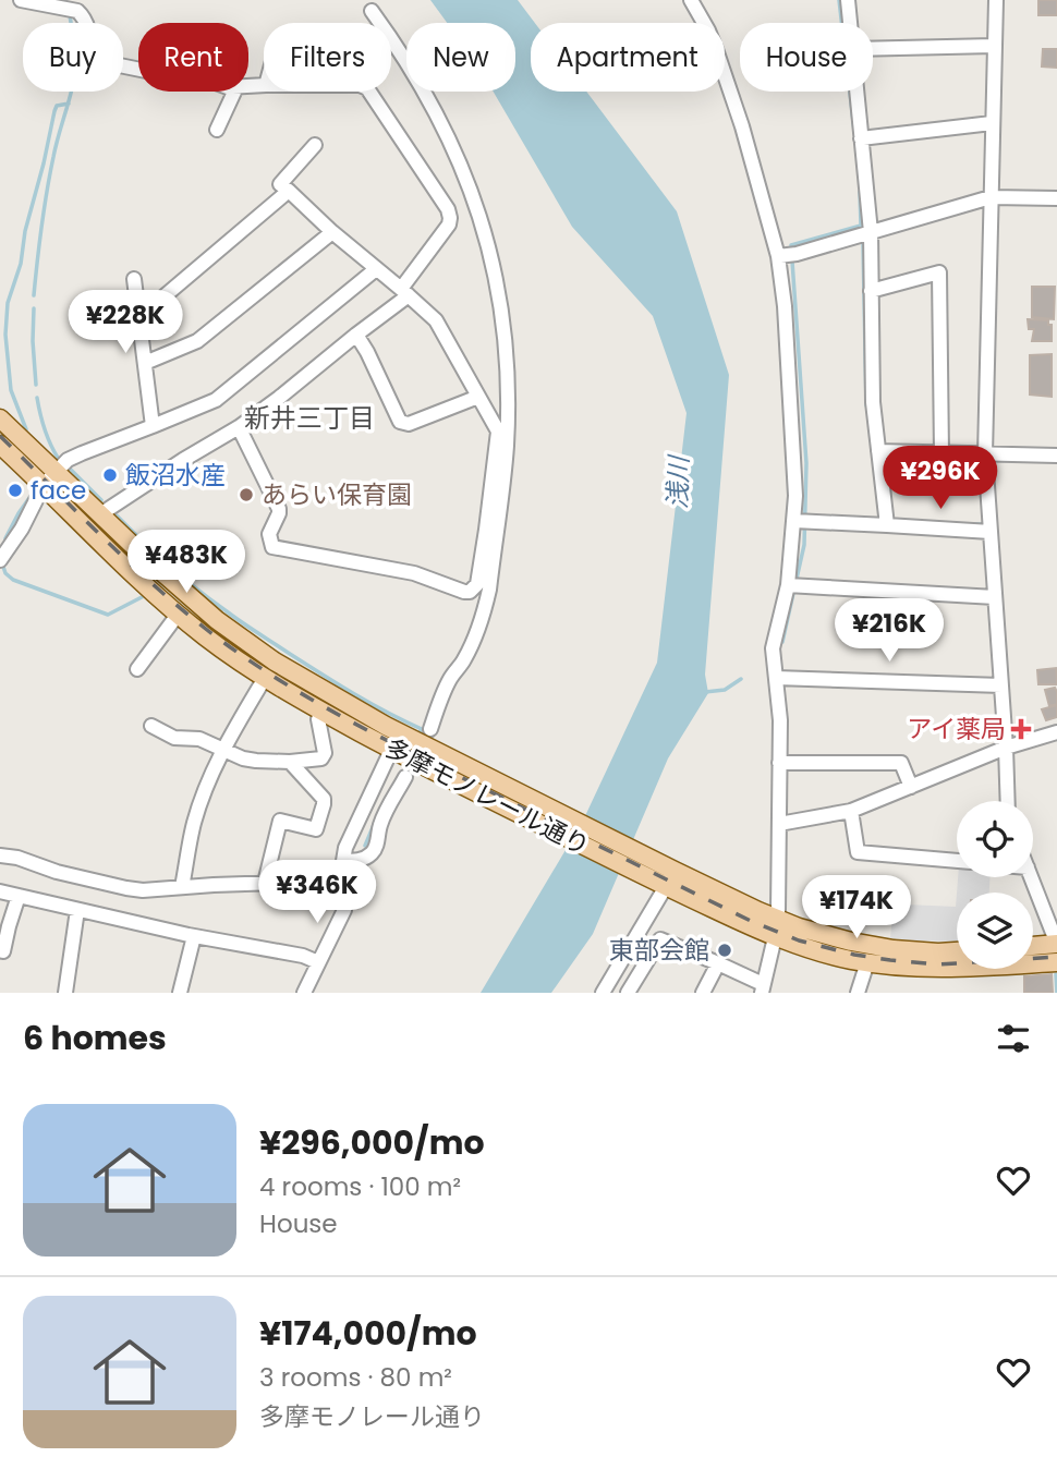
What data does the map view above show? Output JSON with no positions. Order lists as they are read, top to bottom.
{
  "streets": {
    "main road": ["多摩モノレール通り"]
  },
  "districts": ["新井三丁目"],
  "water": ["浅川"],
  "places": {
    "other": [
      "飯沼水産",
      "face",
      "あらい保育園",
      "東部会館"
    ],
    "health": ["アイ薬局"]
  },
  "page": {
    "chip": [
      "Buy",
      "Rent",
      "Filters",
      "New",
      "Apartment",
      "House"
    ],
    "price": [
      "¥228K",
      "¥296K",
      "¥483K",
      "¥216K",
      "¥346K",
      "¥174K"
    ],
    "heading": "6 homes",
    "list": [
      {
        "name": "¥296,000/mo",
        "note": "4 rooms · 100 m² · House"
      },
      {
        "name": "¥174,000/mo",
        "note": "3 rooms · 80 m² · 多摩モノレール通り"
      }
    ]
  }
}
